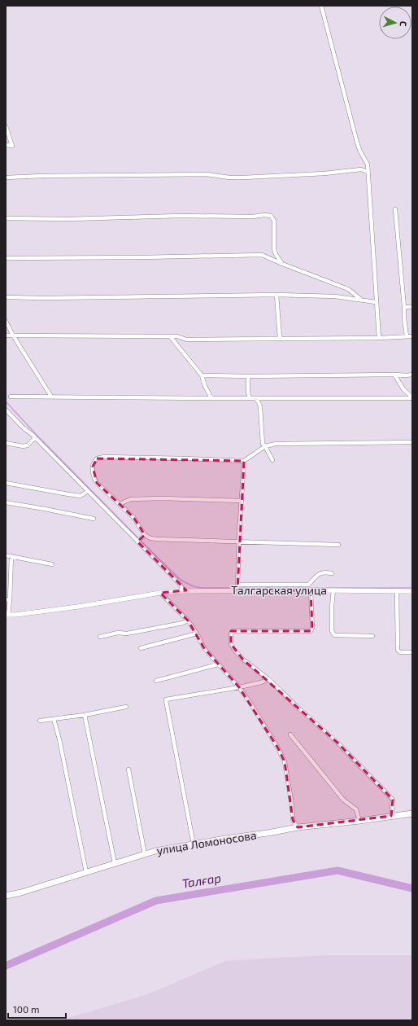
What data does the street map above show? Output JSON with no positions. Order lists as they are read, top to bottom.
{
  "streets": {
    "main road": ["улица Ломоносова"],
    "street": ["Талгарская улица"]
  },
  "water": ["Талғар"],
  "scale_bar": "100 m",
  "north": "right"
}
